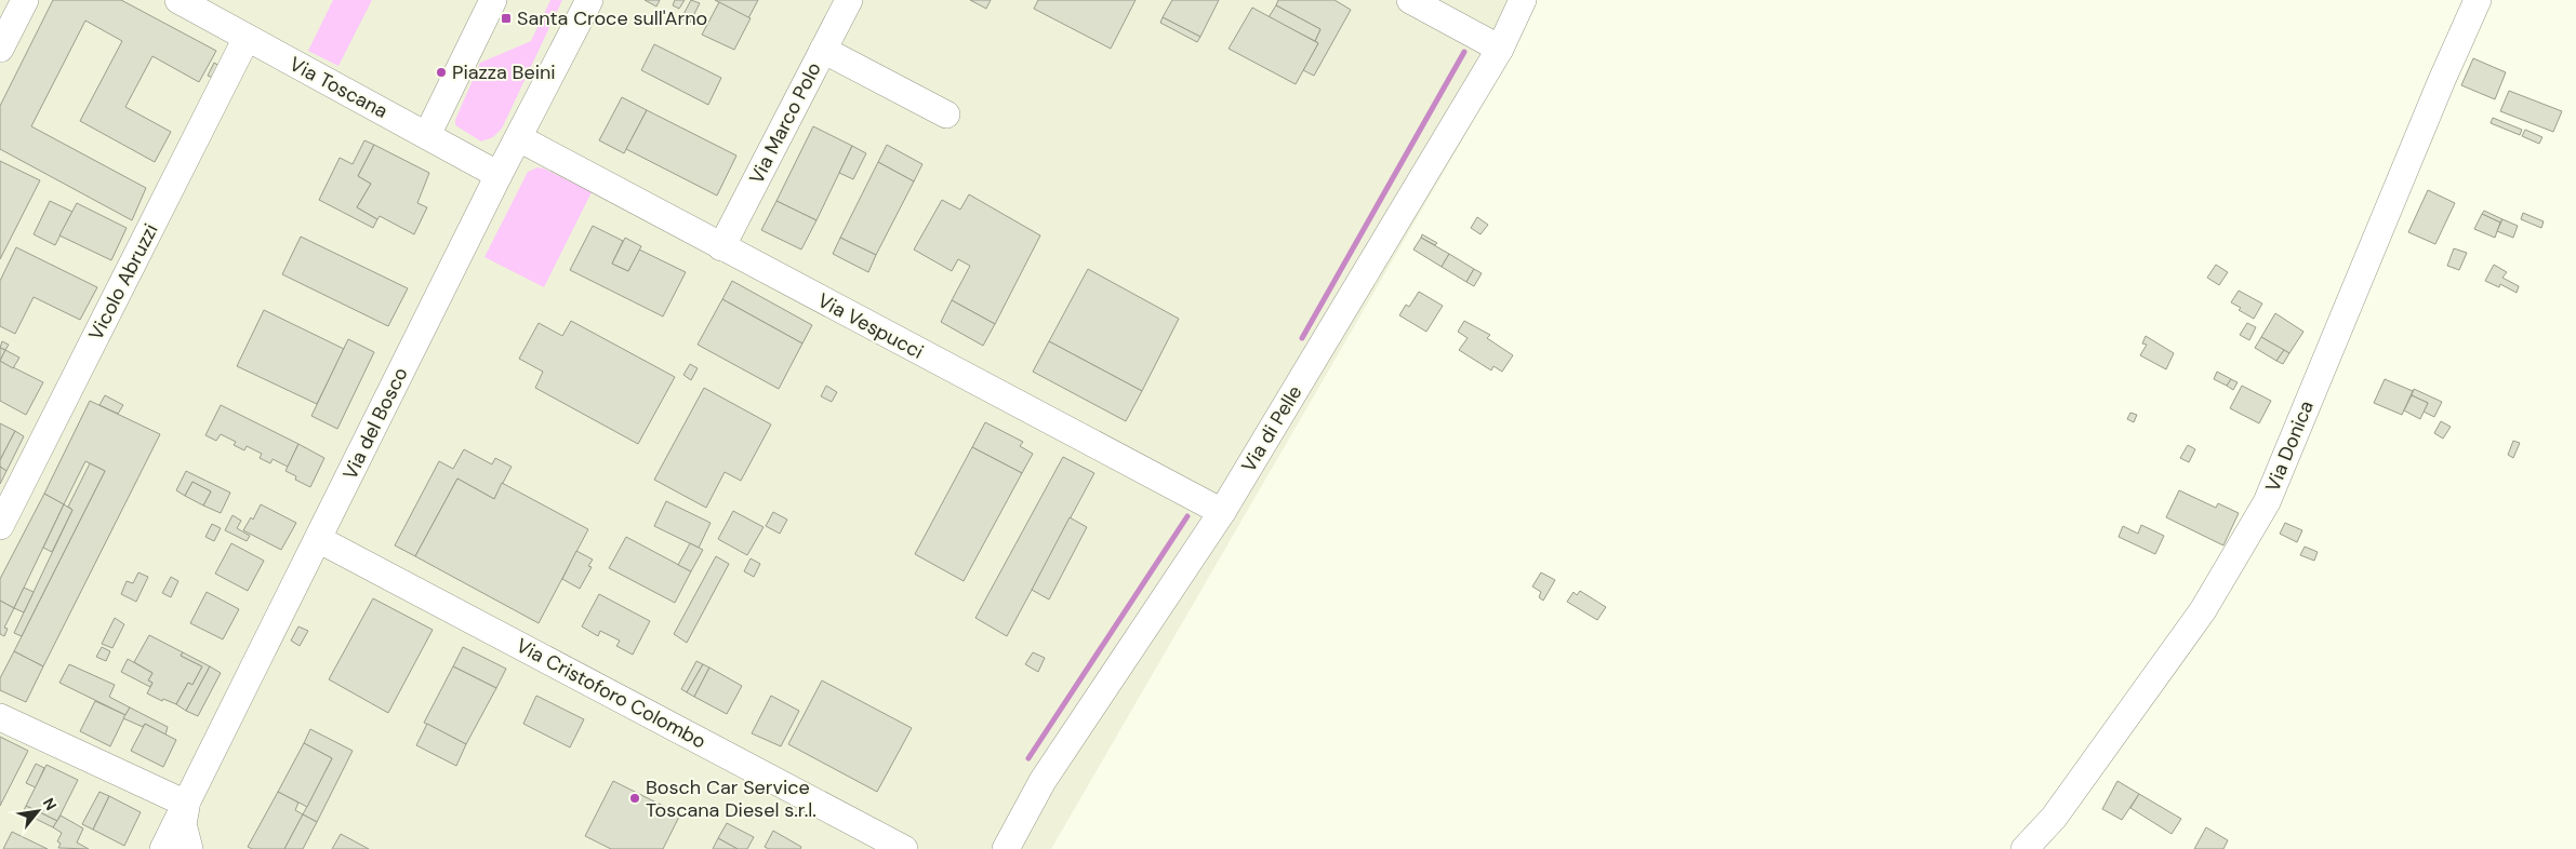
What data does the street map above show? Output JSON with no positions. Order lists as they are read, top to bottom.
{
  "streets": {
    "street": [
      "Via Toscana",
      "Via Marco Polo",
      "Vicolo Abruzzi",
      "Via Vespucci",
      "Via del Bosco",
      "Via di Pelle",
      "Via Donica",
      "Via Cristoforo Colombo"
    ]
  },
  "crossings": [
    ["Via Toscana", "Vicolo Abruzzi"],
    ["Via Toscana", "Via del Bosco"],
    ["Via Marco Polo", "Via Vespucci"],
    ["Via Vespucci", "Via del Bosco"],
    ["Via Vespucci", "Via di Pelle"],
    ["Via del Bosco", "Via Cristoforo Colombo"]
  ],
  "places": {
    "transit": ["Santa Croce sull'Arno"],
    "other": ["Piazza Beini", "Bosch Car Service Toscana Diesel s.r.l."]
  },
  "north": "top right"
}
